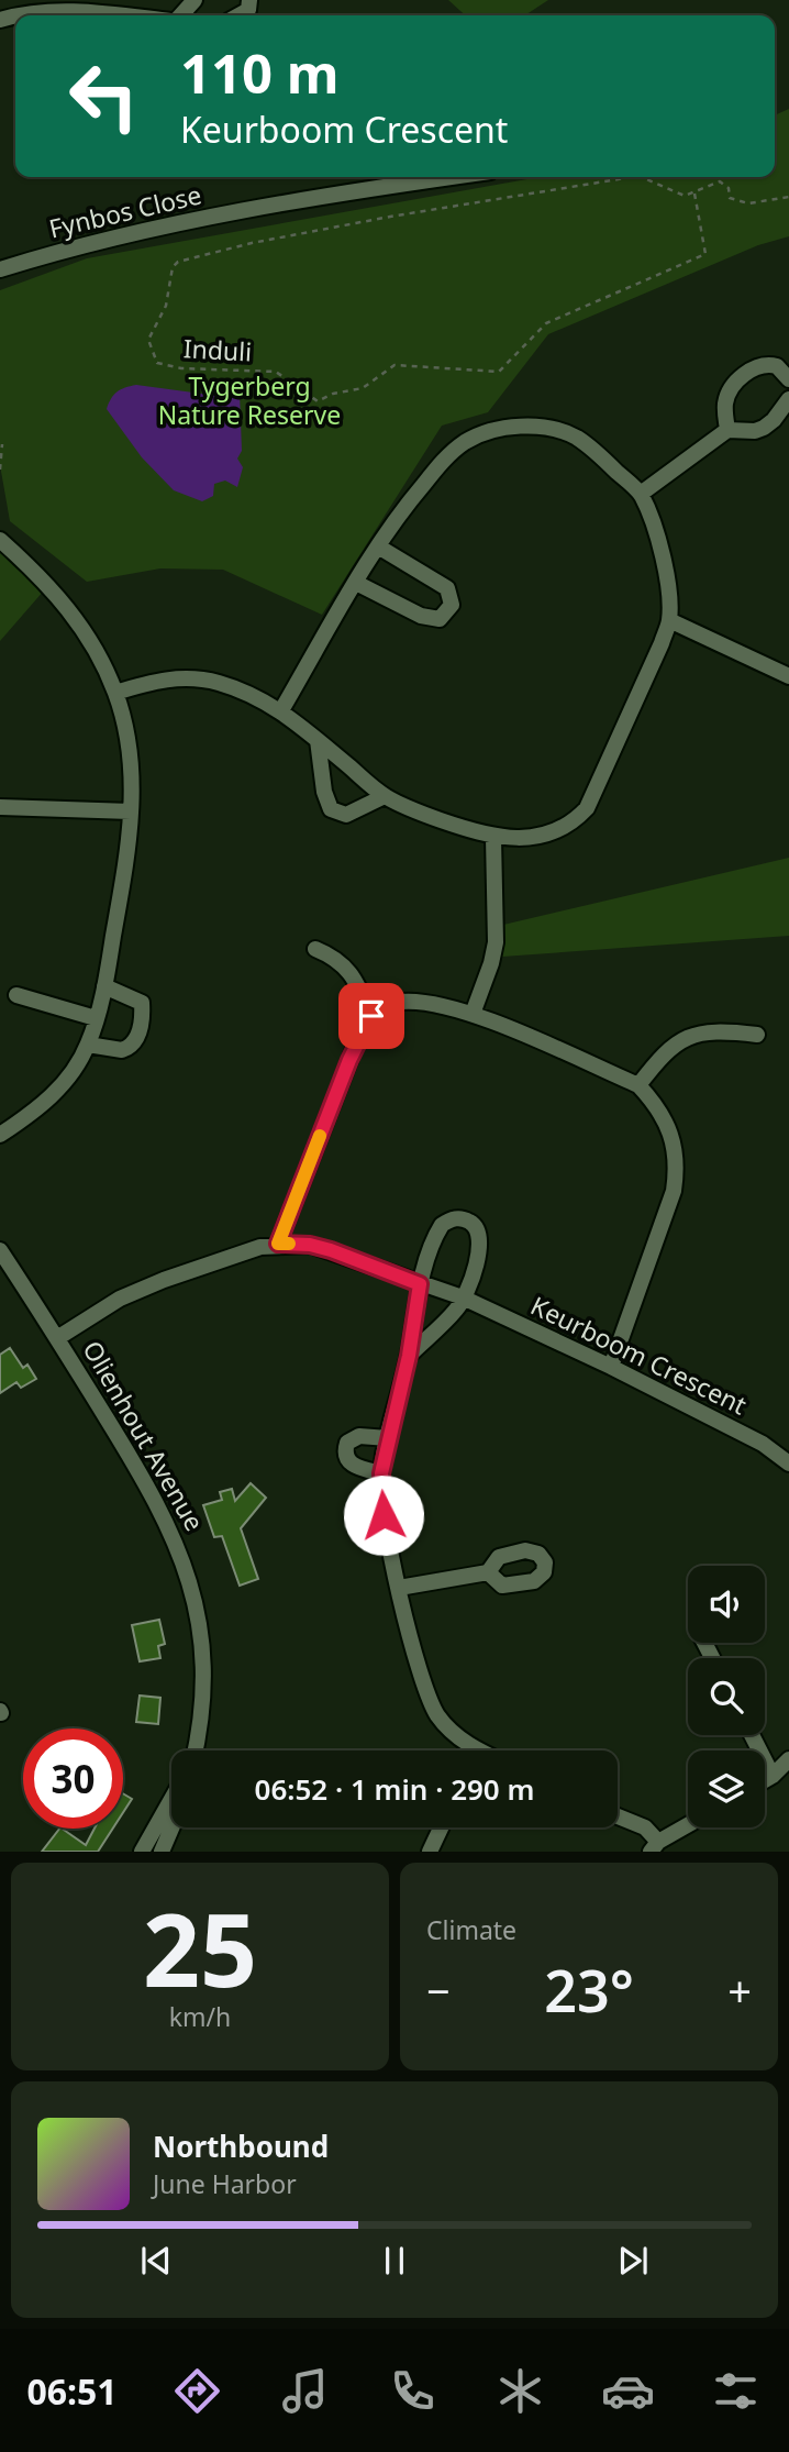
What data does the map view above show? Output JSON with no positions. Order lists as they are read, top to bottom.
{
  "streets": {
    "street": ["Fynbos Close", "Keurboom Crescent", "Olienhout Avenue"],
    "path": ["Induli"]
  },
  "crossings": [
    ["Keurboom Crescent", "Olienhout Avenue"]
  ],
  "parks": ["Tygerberg Nature Reserve"],
  "page": {
    "turn": ["110 m", "Keurboom Crescent"],
    "limit": "30",
    "trip": "06:52 · 1 min · 290 m",
    "tile": [
      ["25", "km/h"],
      "Climate"
    ],
    "heat": ["−", "23°", "+"],
    "song": ["Northbound", "June Harbor"],
    "tabs": "06:51"
  }
}
